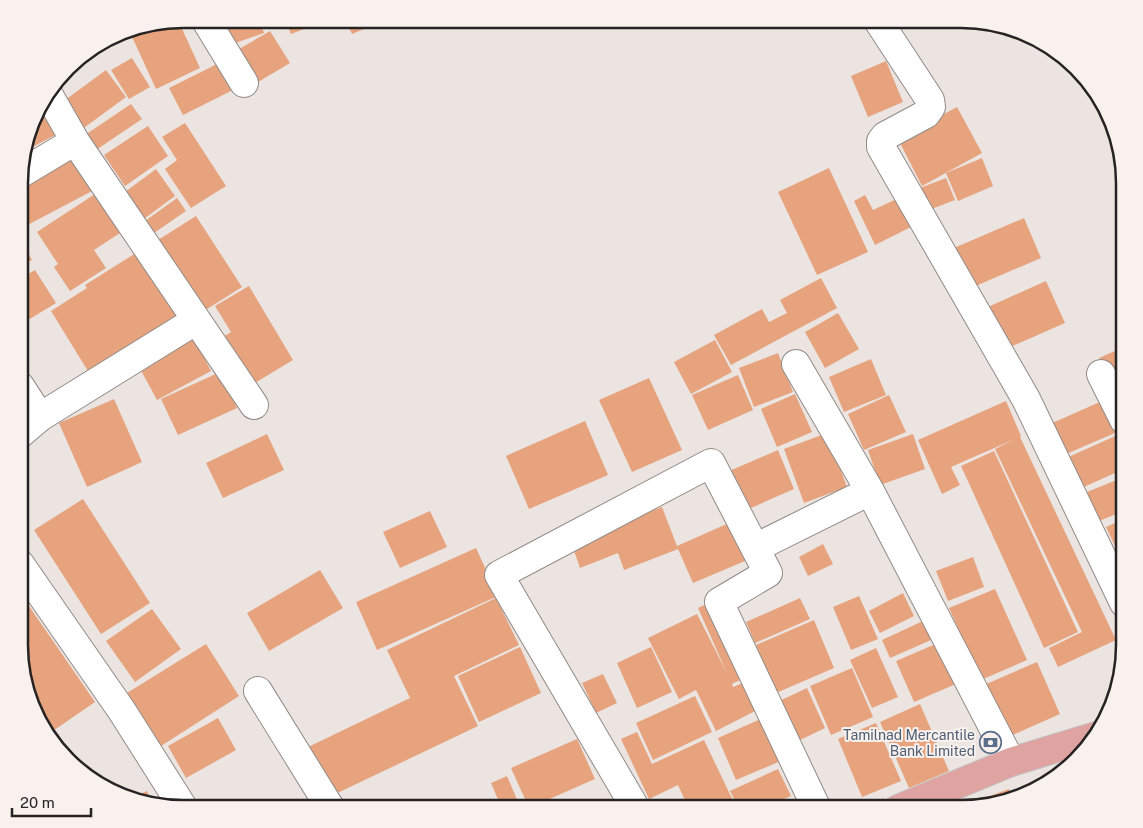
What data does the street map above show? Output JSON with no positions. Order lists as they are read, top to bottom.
{
  "places": {
    "bank": ["Tamilnad Mercantile Bank Limited"]
  },
  "scale_bar": "20 m"
}
